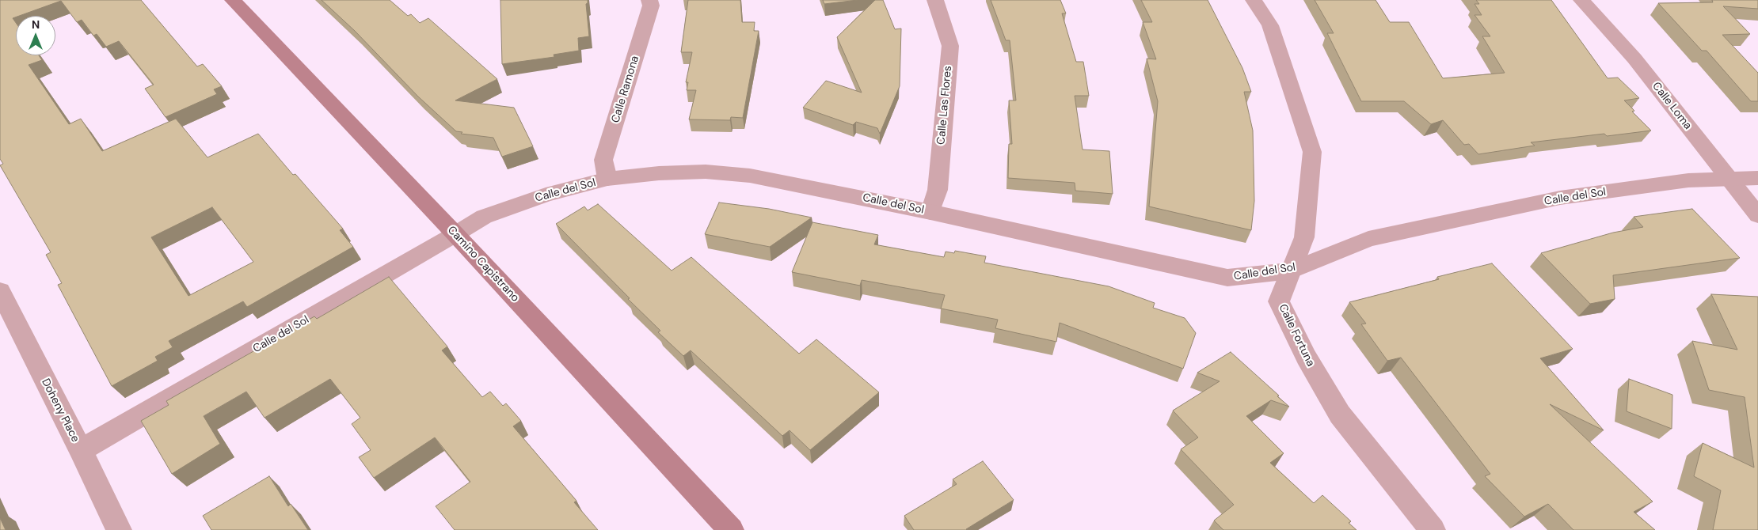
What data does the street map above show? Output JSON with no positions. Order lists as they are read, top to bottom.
{
  "streets": {
    "main road": ["Camino Capistrano"],
    "street": [
      "Calle Ramona",
      "Calle Las Flores",
      "Calle Loma",
      "Calle del Sol",
      "Calle Fortuna",
      "Doheny Place"
    ]
  },
  "crossings": [
    ["Calle Ramona", "Calle del Sol"],
    ["Calle Las Flores", "Calle del Sol"],
    ["Calle Loma", "Calle del Sol"],
    ["Calle del Sol", "Camino Capistrano"],
    ["Calle del Sol", "Calle Fortuna"],
    ["Calle del Sol", "Doheny Place"]
  ],
  "north": "top"
}
